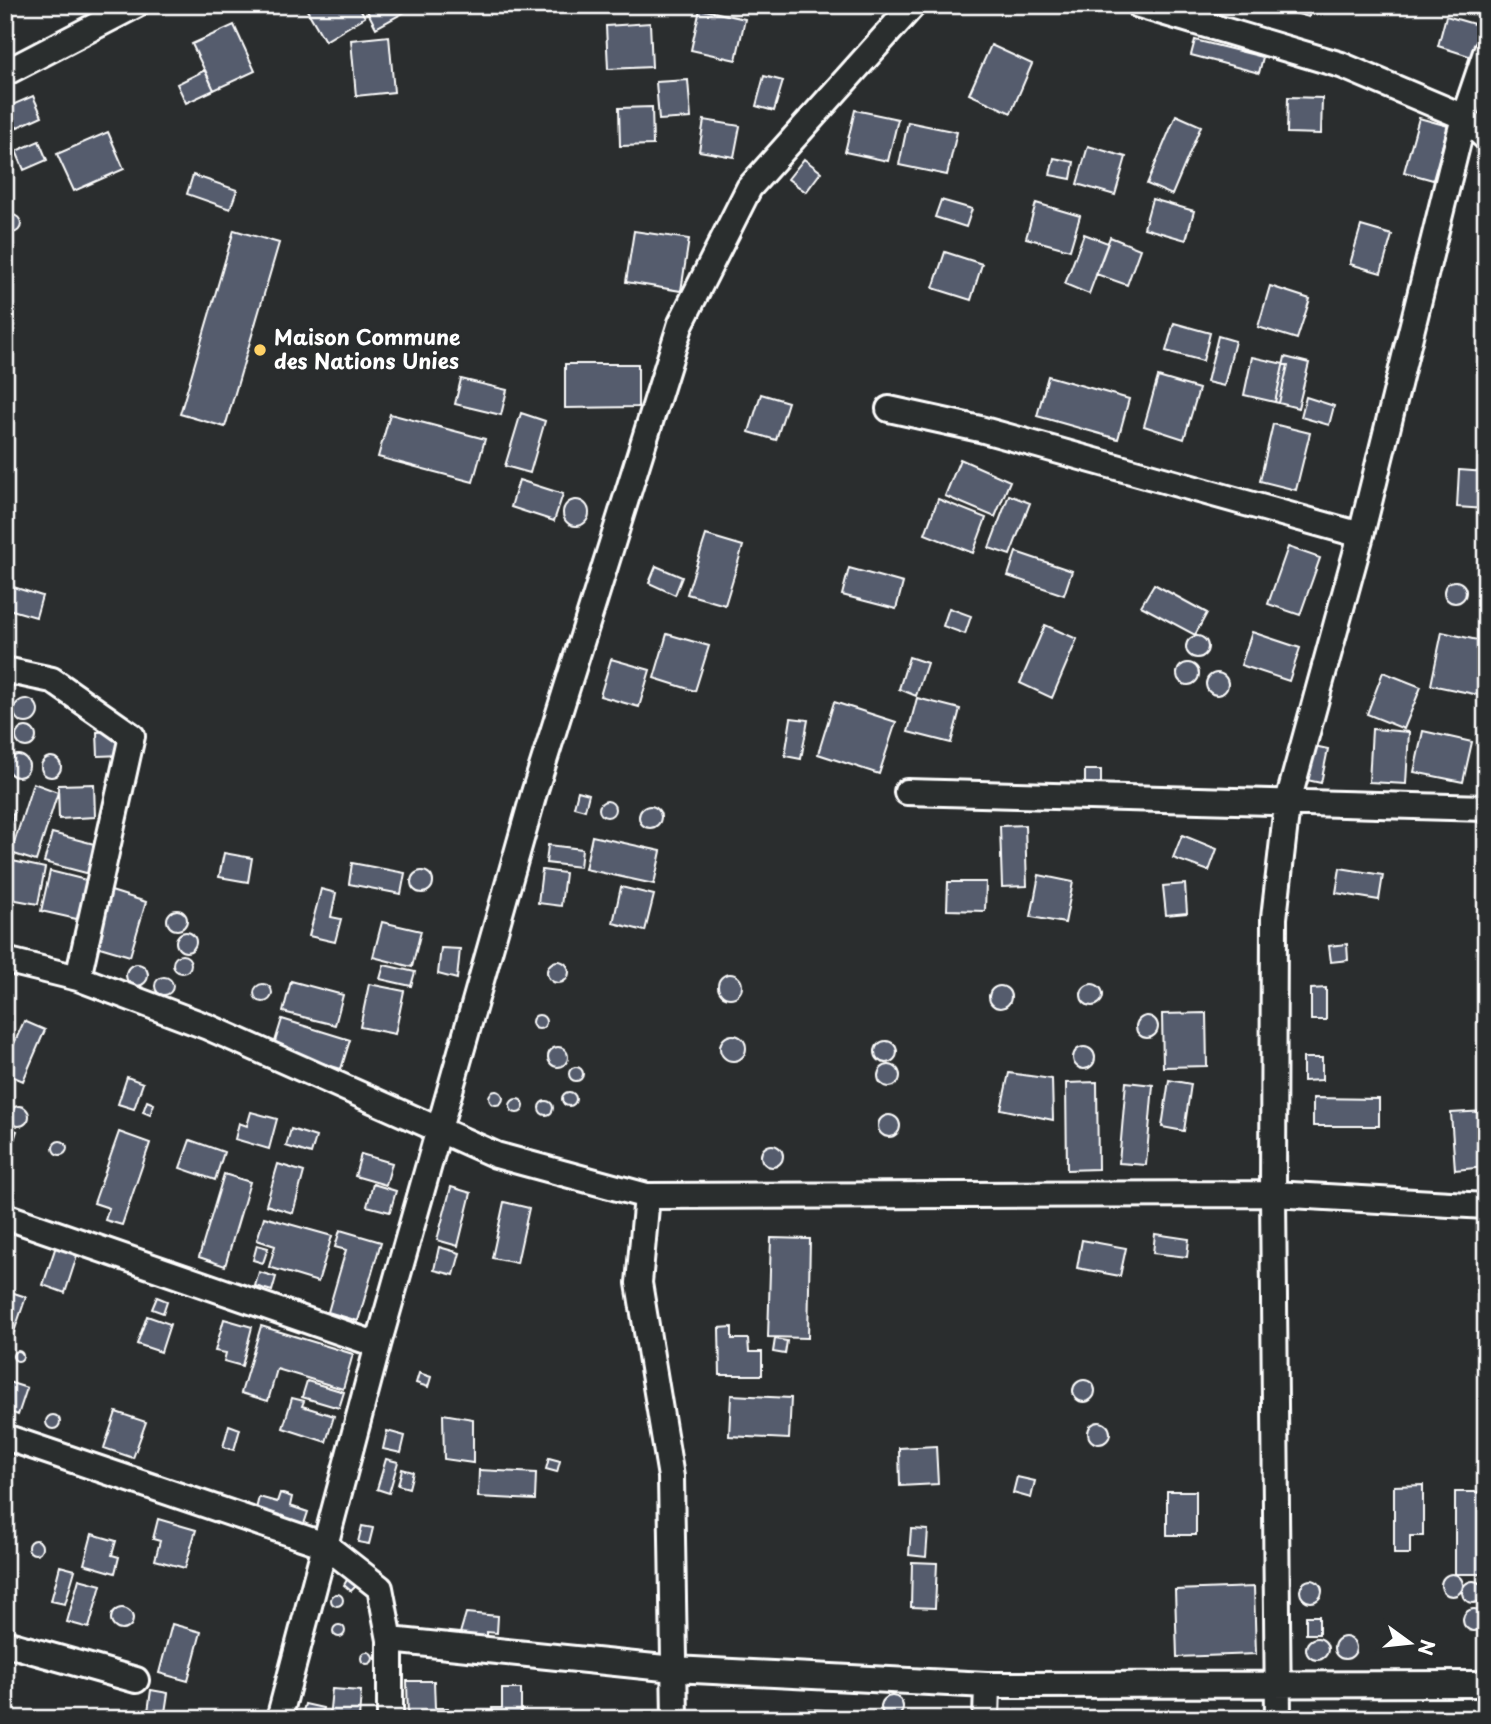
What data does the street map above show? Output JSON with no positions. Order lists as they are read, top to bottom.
{
  "places": ["Maison Commune des Nations Unies"],
  "north": "right"
}
